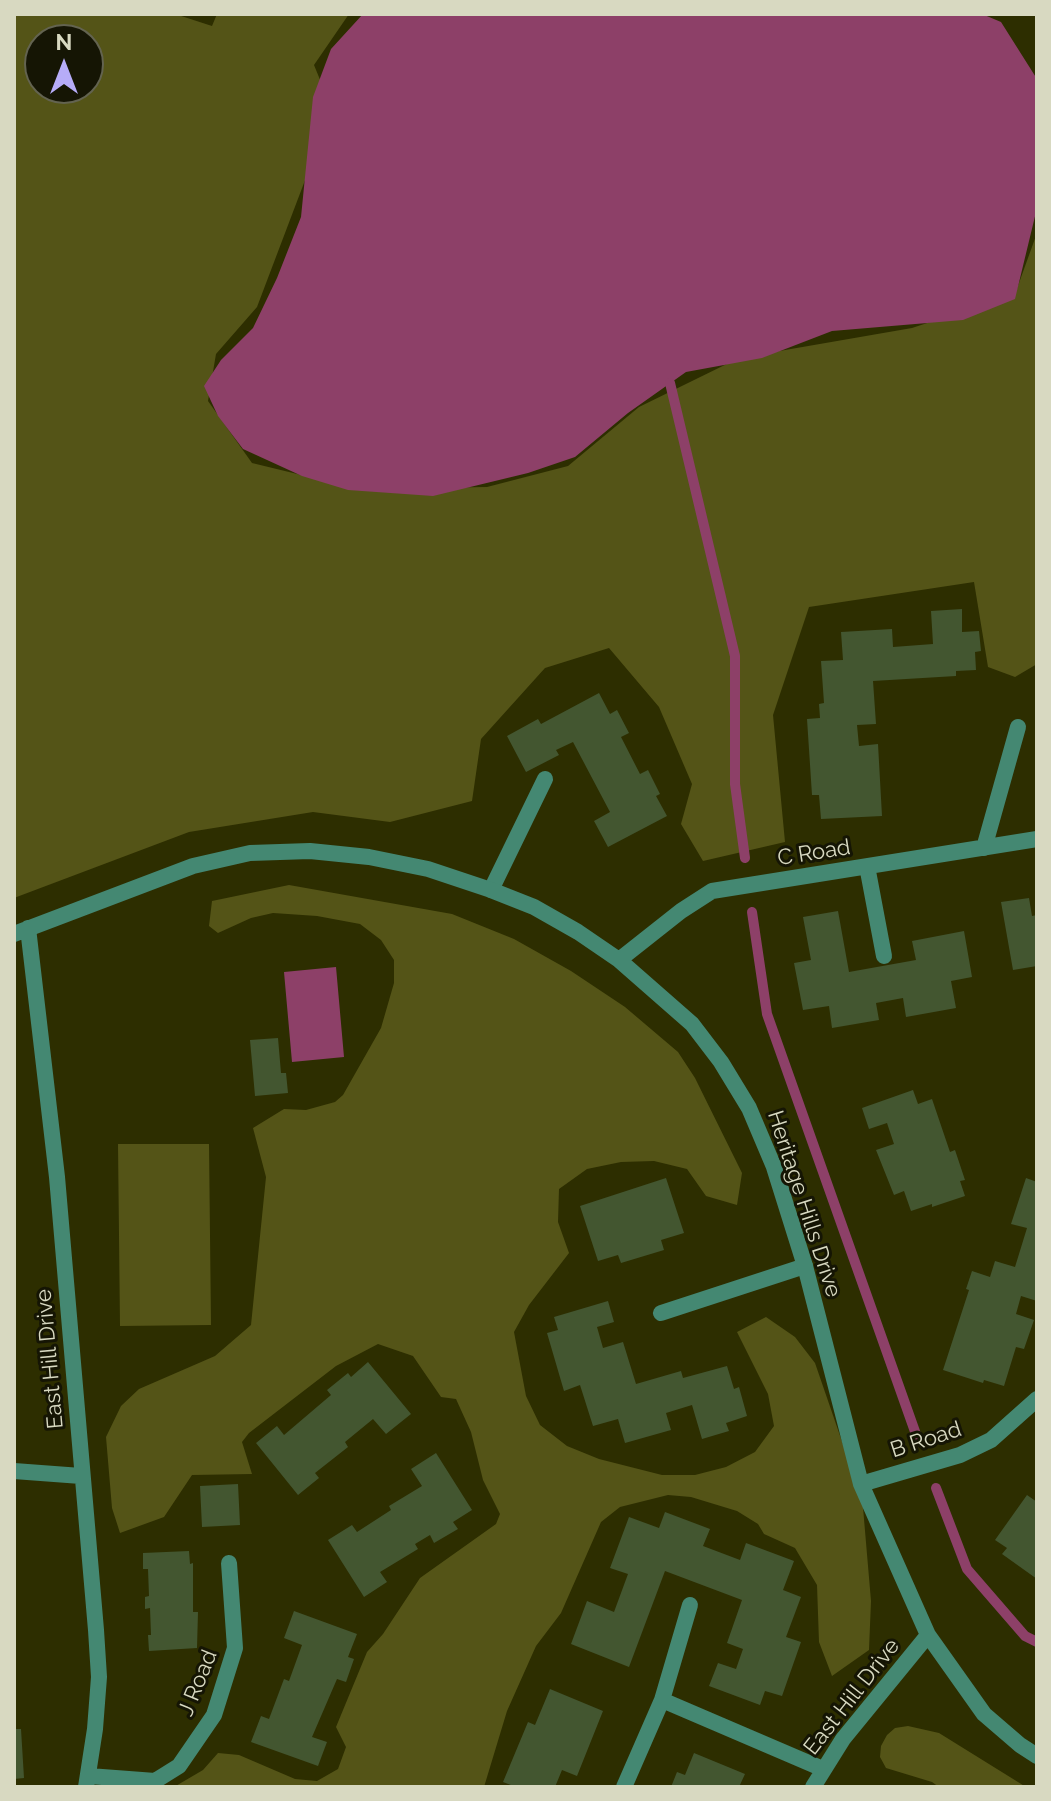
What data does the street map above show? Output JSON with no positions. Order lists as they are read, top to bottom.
{
  "streets": {
    "street": [
      "C Road",
      "Heritage Hills Drive",
      "East Hill Drive",
      "B Road",
      "J Road"
    ]
  },
  "crossings": [
    ["C Road", "Heritage Hills Drive"],
    ["Heritage Hills Drive", "East Hill Drive"],
    ["Heritage Hills Drive", "B Road"],
    ["East Hill Drive", "J Road"]
  ],
  "north": "top"
}
